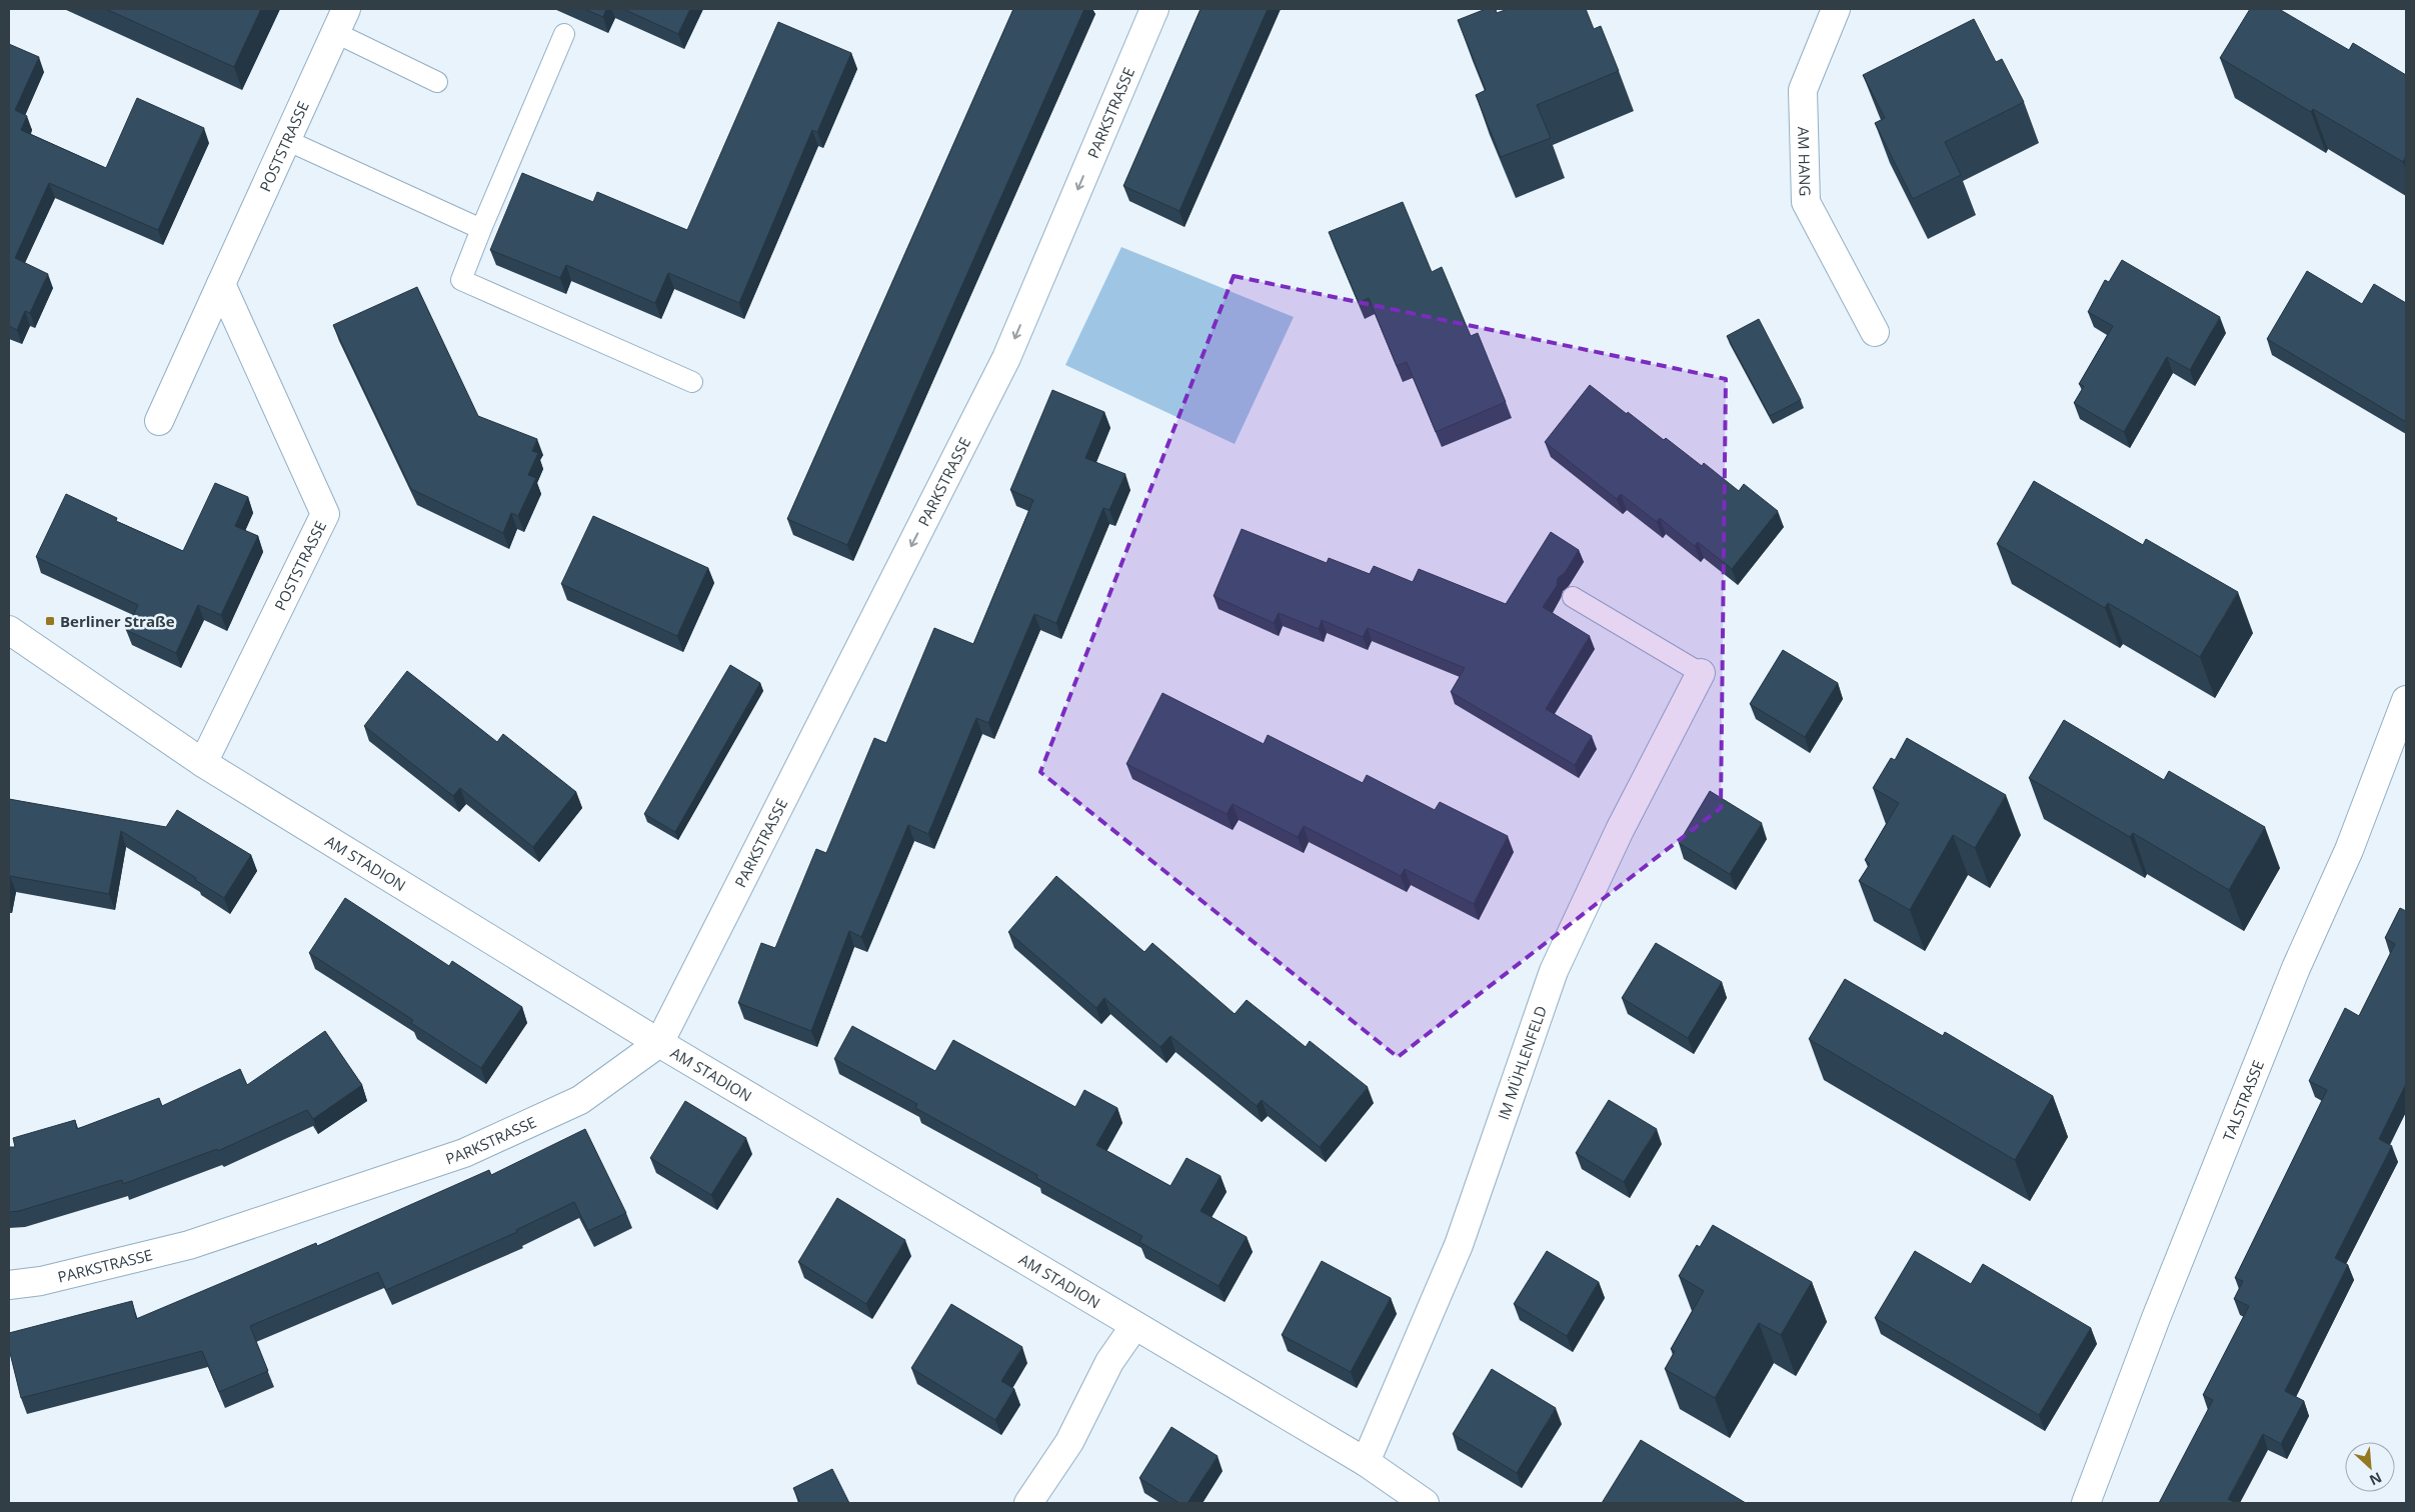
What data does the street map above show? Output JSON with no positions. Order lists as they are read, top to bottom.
{
  "streets": {
    "street": [
      "PARKSTRASSE",
      "POSTSTRASSE",
      "AM HANG",
      "AM STADION",
      "IM MÜHLENFELD",
      "TALSTRASSE"
    ]
  },
  "crossings": [
    ["PARKSTRASSE", "AM STADION"],
    ["POSTSTRASSE", "AM STADION"],
    ["AM STADION", "IM MÜHLENFELD"]
  ],
  "one_way": ["PARKSTRASSE"],
  "places": {
    "transit": ["Berliner Straße"]
  },
  "north": "bottom right"
}
